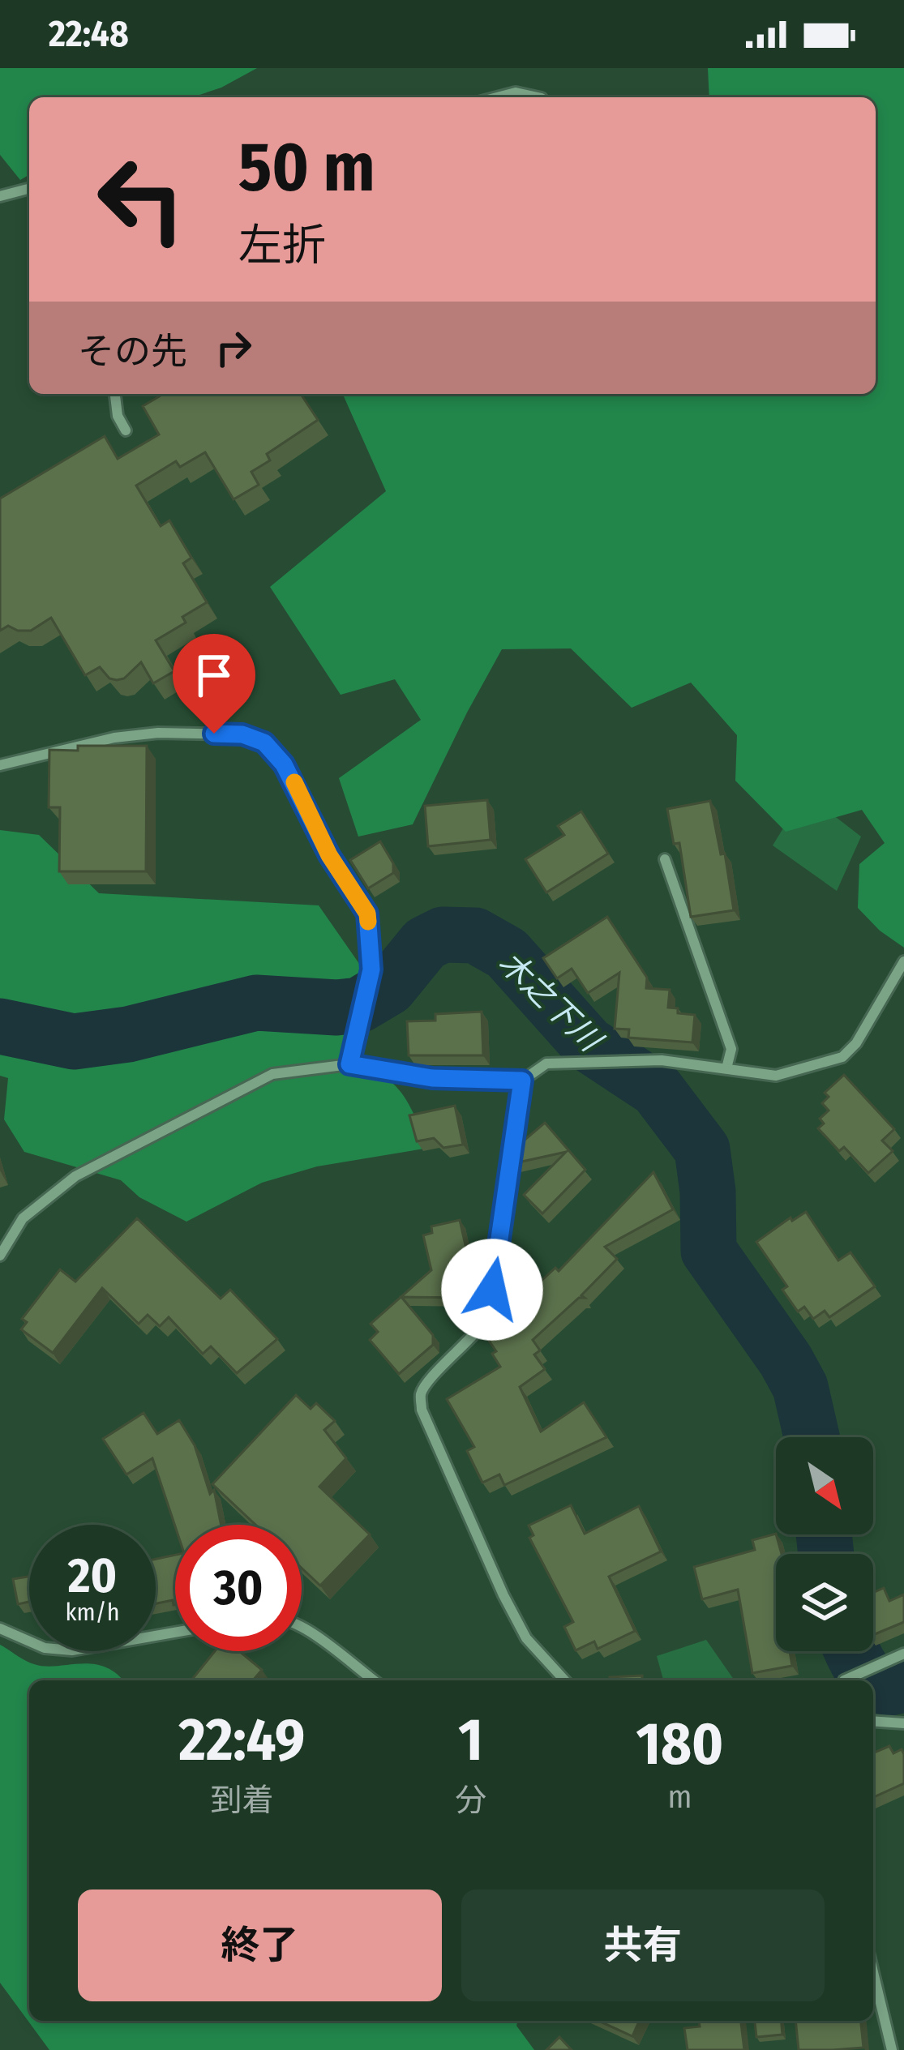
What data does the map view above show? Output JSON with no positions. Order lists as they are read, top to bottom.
{
  "water": ["木之下川"],
  "north": "bottom right",
  "page": {
    "status": "22:48",
    "turn": ["50 m", "左折"],
    "then": "その先",
    "speed": "20 km/h",
    "limit": "30",
    "eta": [
      "22:49",
      "到着",
      "1",
      "分",
      "180",
      "m"
    ],
    "buttons": ["終了", "共有"]
  }
}
